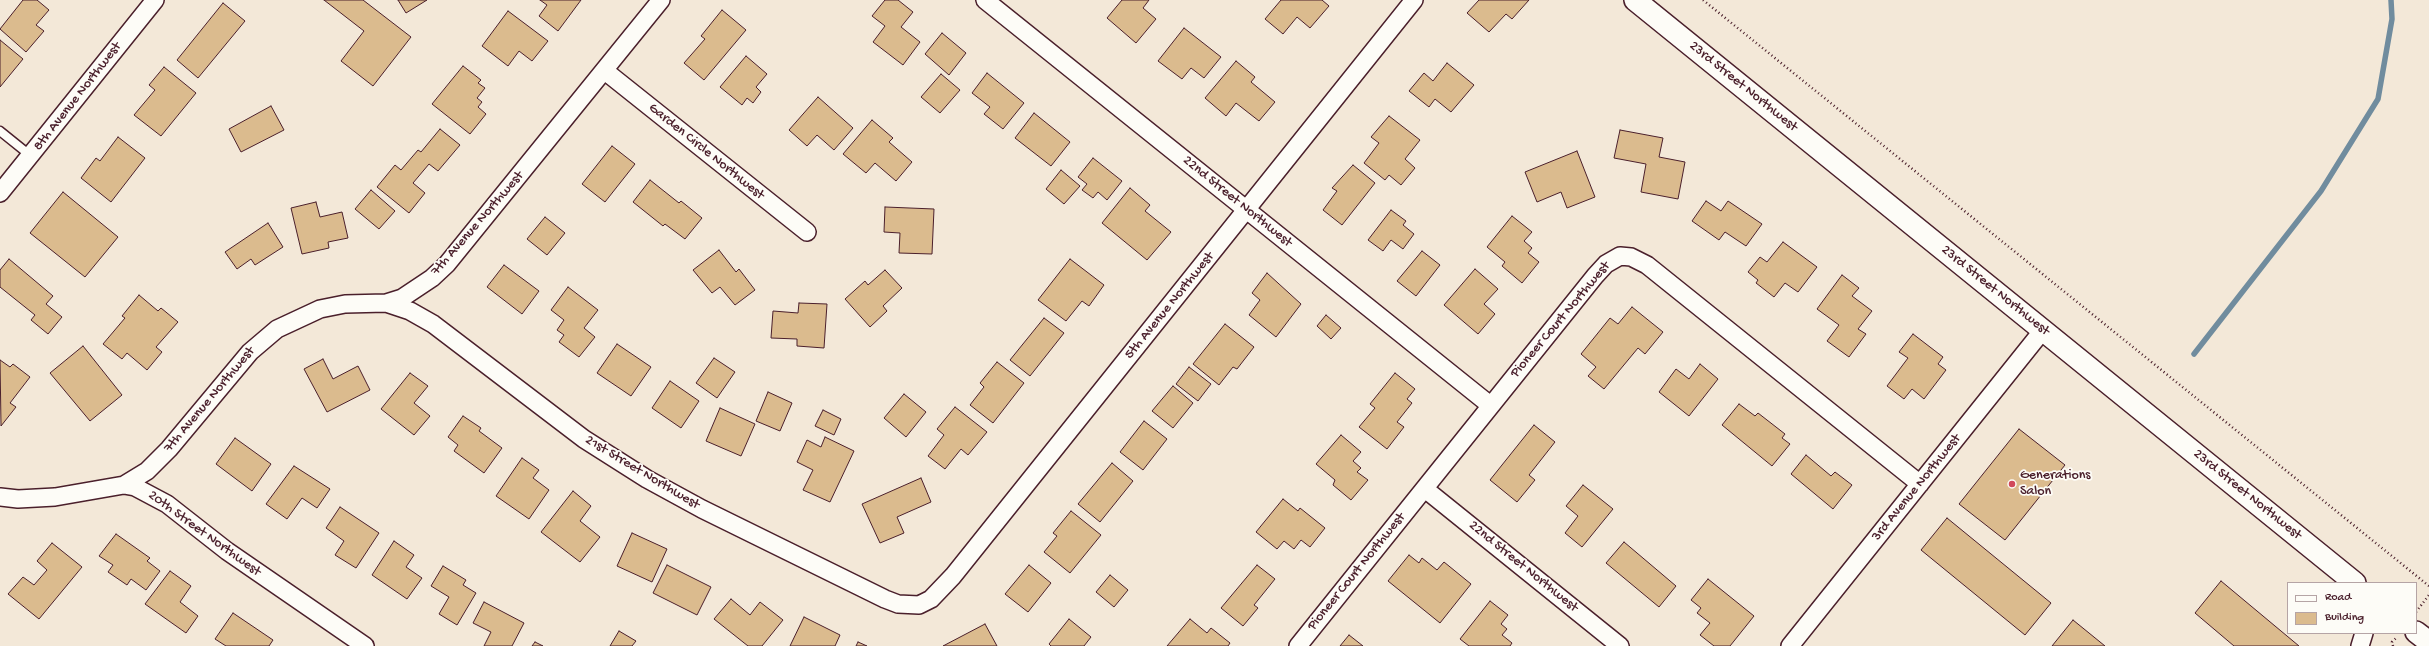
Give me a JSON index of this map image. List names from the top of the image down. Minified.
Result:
{"streets":{"street":["23rd Street Northwest","8th Avenue Northwest","Garden Circle Northwest","22nd Street Northwest","7th Avenue Northwest","5th Avenue Northwest","Pioneer Court Northwest","21st Street Northwest","3rd Avenue Northwest","20th Street Northwest"]},"crossings":[["23rd Street Northwest","3rd Avenue Northwest"],["Garden Circle Northwest","7th Avenue Northwest"],["22nd Street Northwest","5th Avenue Northwest"],["22nd Street Northwest","Pioneer Court Northwest"],["7th Avenue Northwest","21st Street Northwest"],["7th Avenue Northwest","20th Street Northwest"],["5th Avenue Northwest","21st Street Northwest"],["Pioneer Court Northwest","3rd Avenue Northwest"]],"places":["Generations Salon"],"legend":["Road","Building"]}
